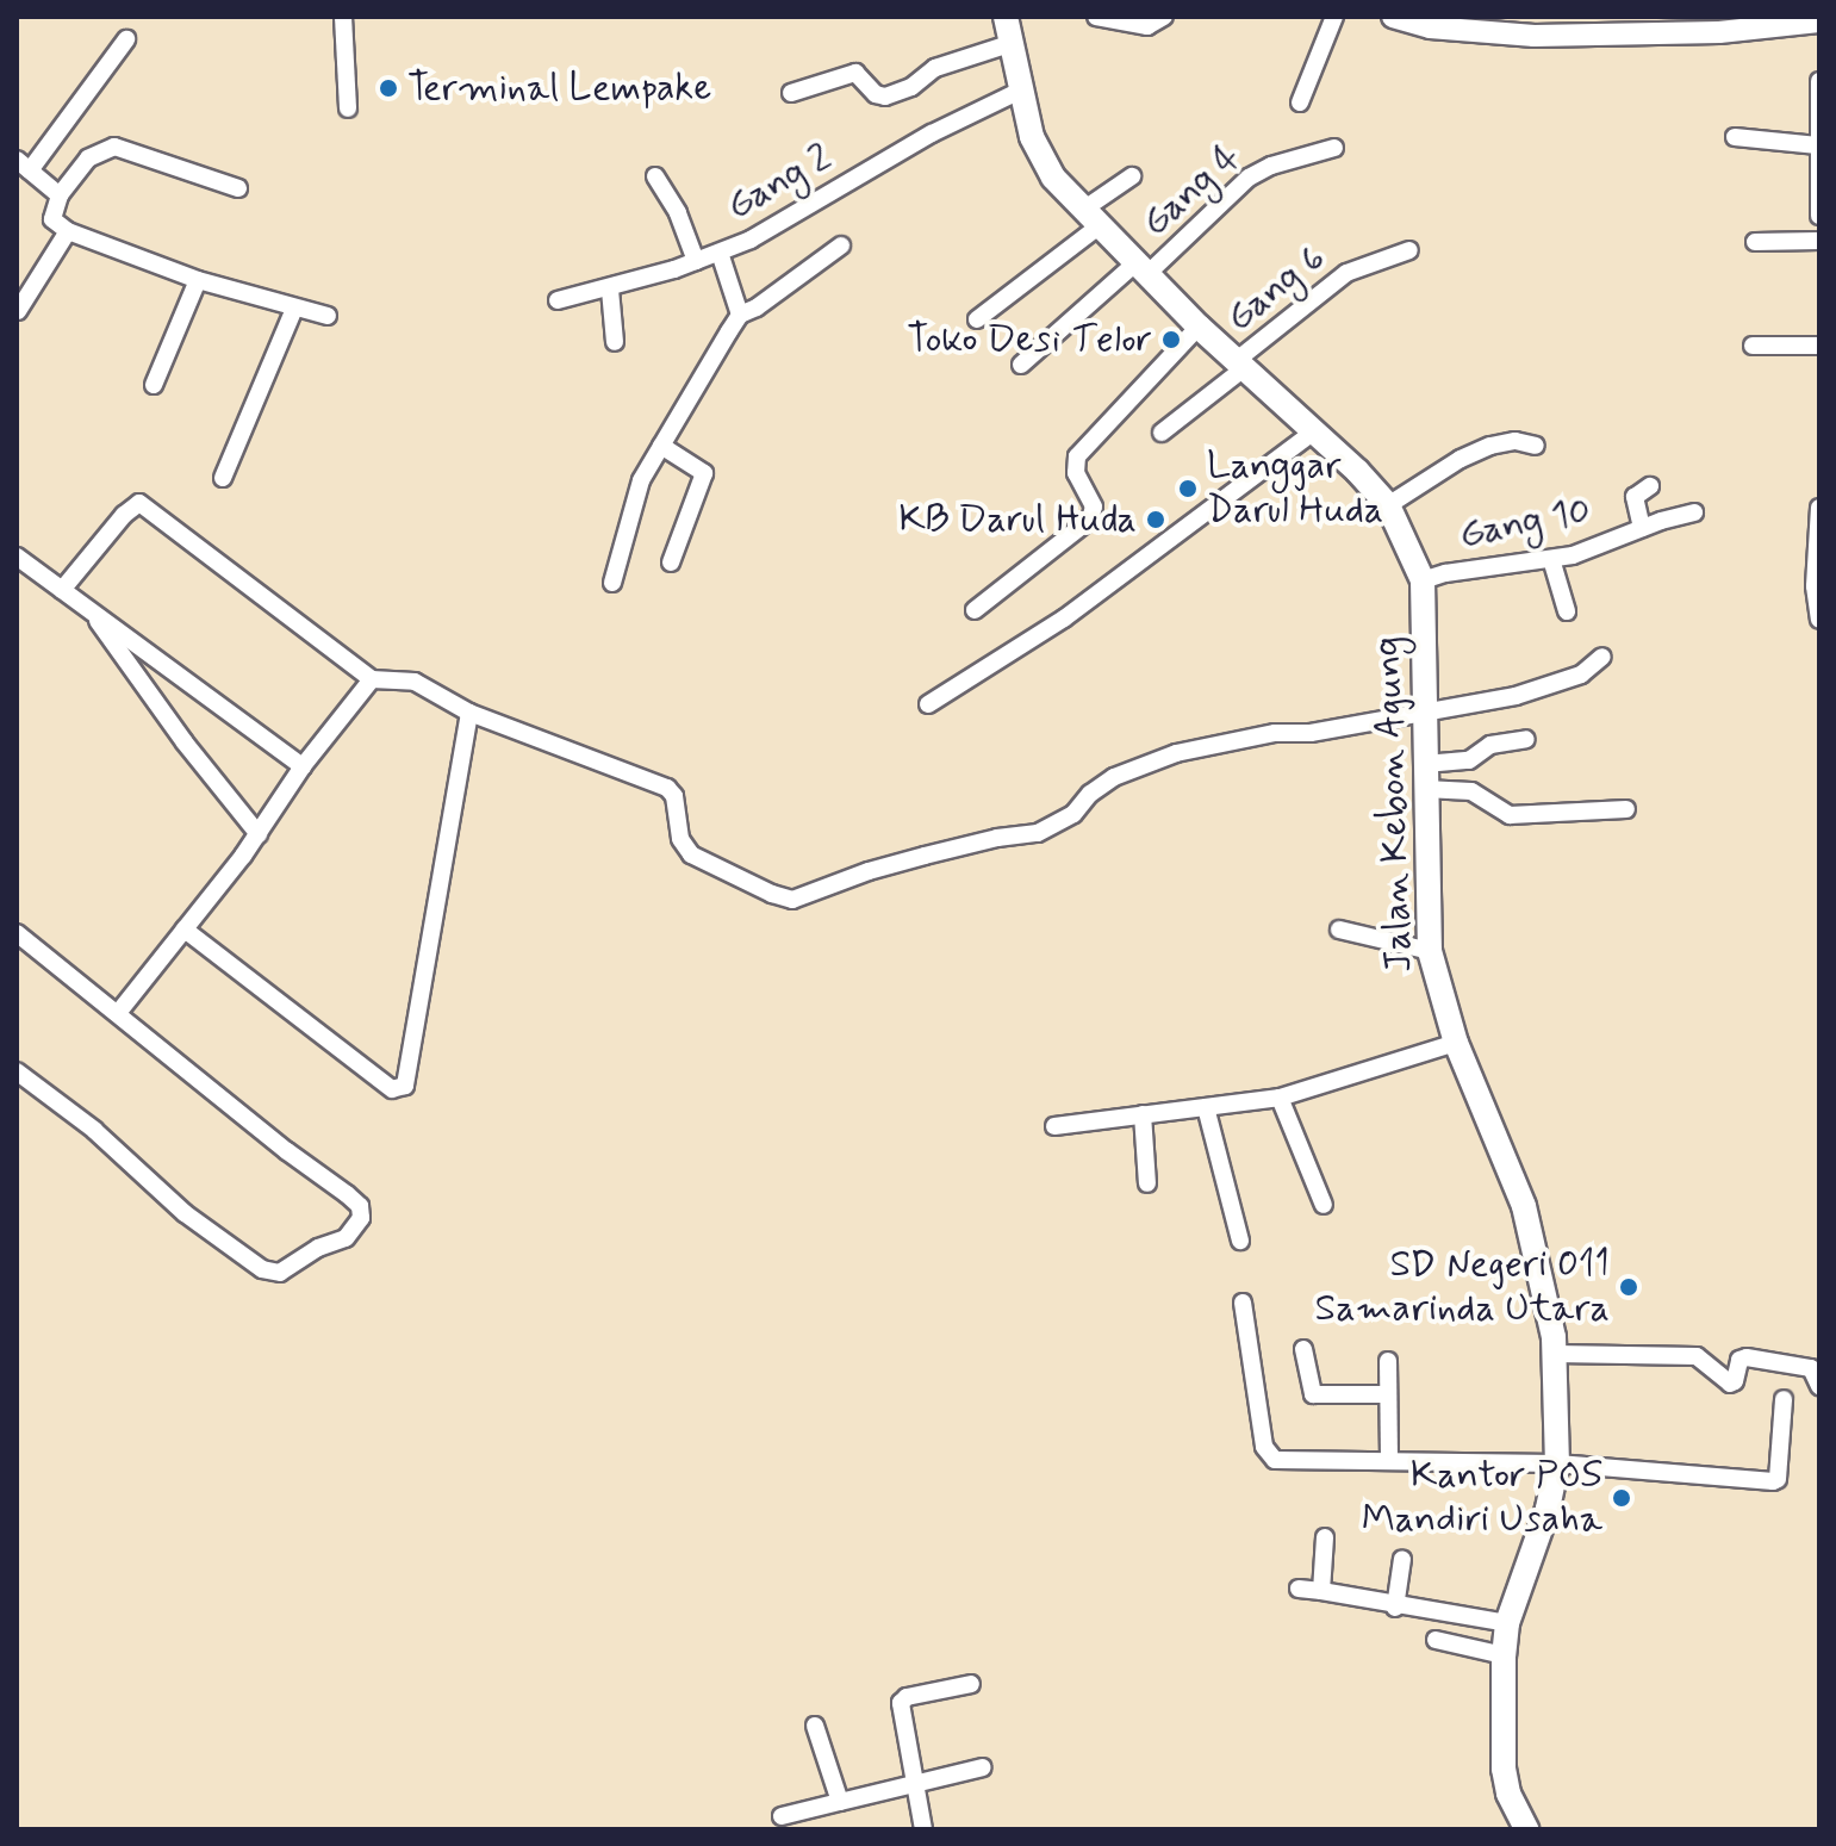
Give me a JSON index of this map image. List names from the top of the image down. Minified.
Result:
{"streets":{"highway":["Jalan Kebon Agung"],"street":["Gang 2","Gang 4","Gang 6","Gang 10"]},"crossings":[["Gang 2","Jalan Kebon Agung"],["Gang 4","Jalan Kebon Agung"],["Gang 6","Jalan Kebon Agung"],["Gang 10","Jalan Kebon Agung"]],"places":["Terminal Lempake","Toko Desi Telor","Langgar Darul Huda","KB Darul Huda","SD Negeri 011 Samarinda Utara","Kantor POS Mandiri Usaha"]}
